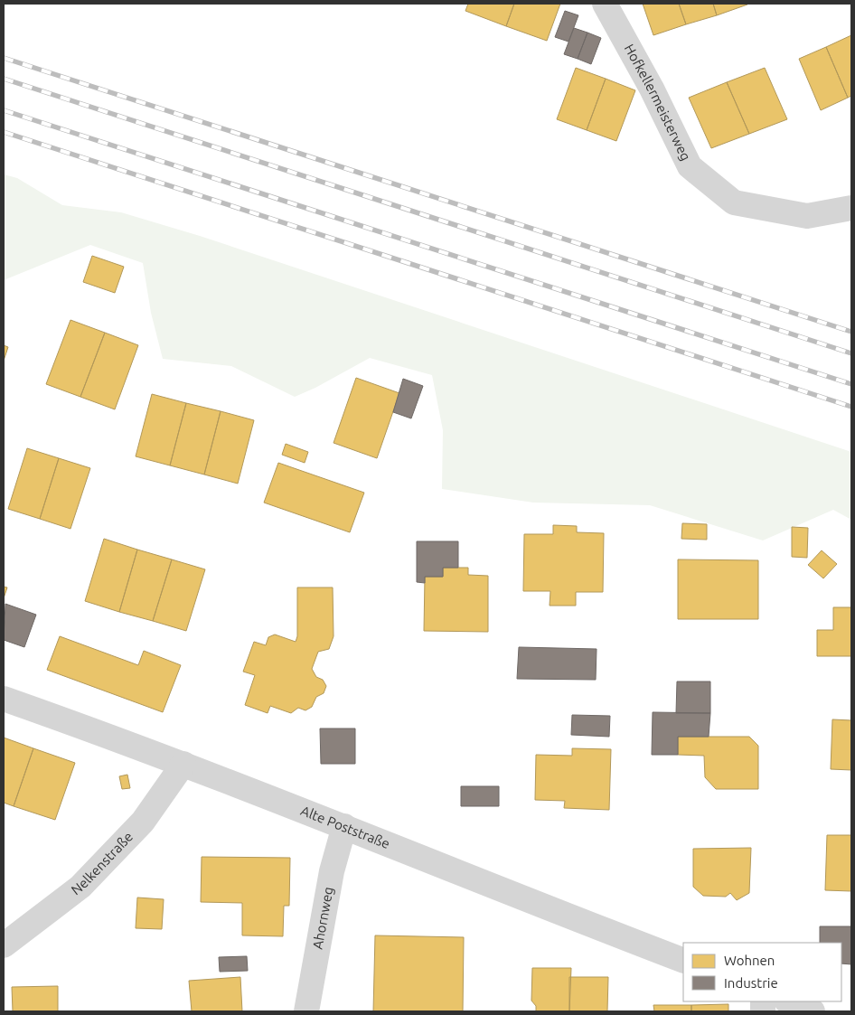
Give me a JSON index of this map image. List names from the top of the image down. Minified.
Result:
{"streets":{"street":["Hofkellermeisterweg","Alte Poststraße","Nelkenstraße","Ahornweg"]},"crossings":[["Alte Poststraße","Nelkenstraße"],["Alte Poststraße","Ahornweg"]],"legend":["Wohnen","Industrie"]}
